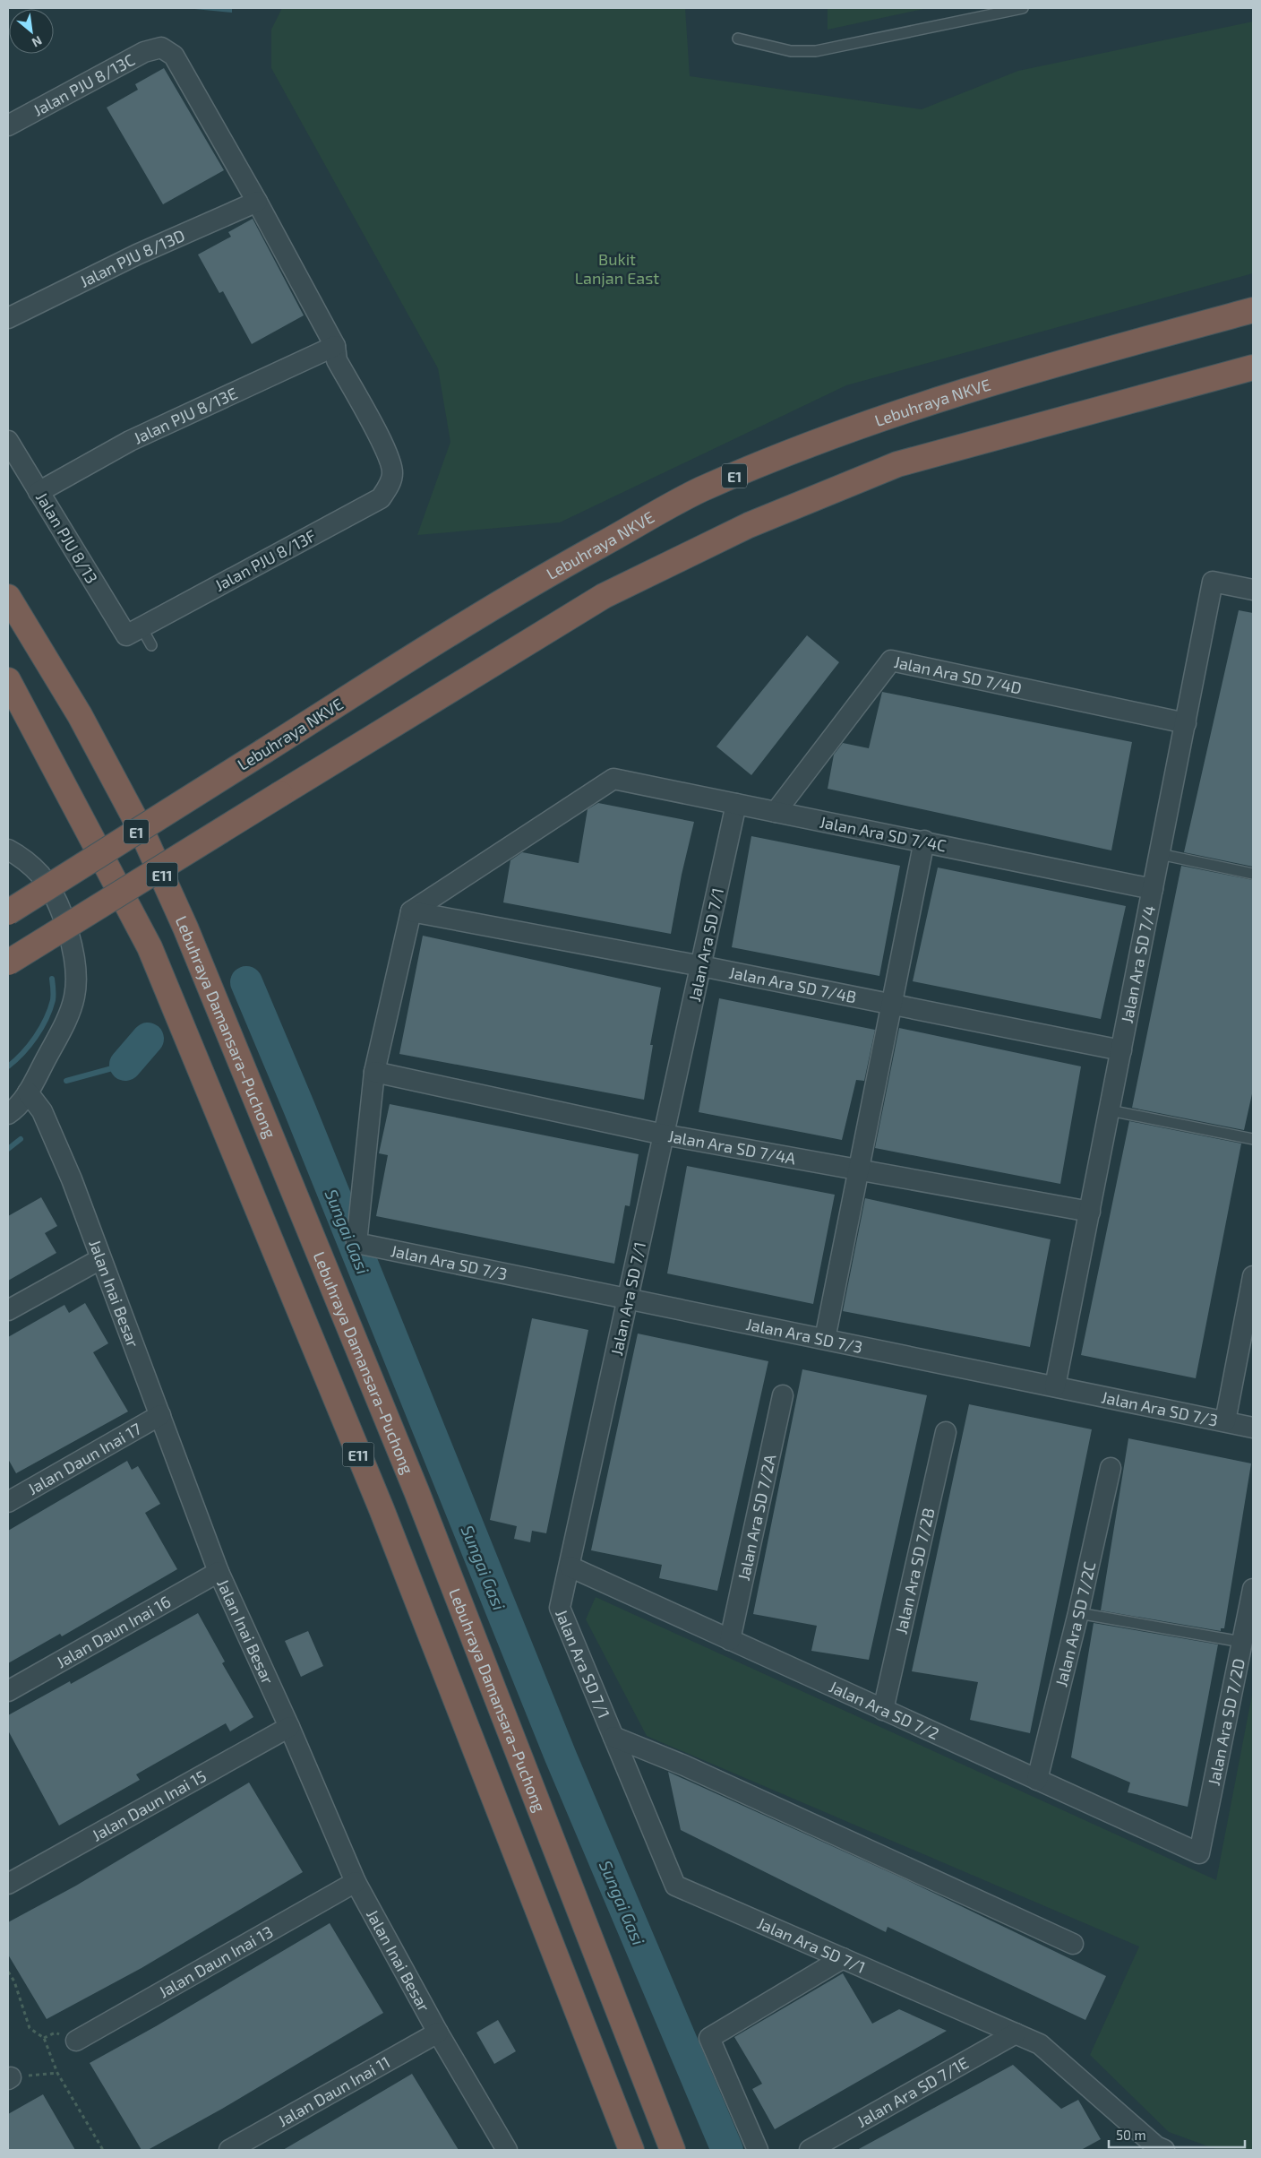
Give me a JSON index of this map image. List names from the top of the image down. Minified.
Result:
{"streets":{"highway":["Lebuhraya NKVE","E1","E11","Lebuhraya Damansara–Puchong"],"street":["Jalan PJU 8/13C","Jalan PJU 8/13D","Jalan PJU 8/13E","Jalan PJU 8/13","Jalan PJU 8/13F","Jalan Ara SD 7/4D","Jalan Ara SD 7/4C","Jalan Ara SD 7/1","Jalan Ara SD 7/4","Jalan Ara SD 7/4B","Jalan Ara SD 7/4A","Jalan Ara SD 7/3","Jalan Inai Besar","Jalan Daun Inai 17","Jalan Ara SD 7/2A","Jalan Ara SD 7/2B","Jalan Ara SD 7/2C","Jalan Daun Inai 16","Jalan Ara SD 7/2","Jalan Ara SD 7/2D","Jalan Daun Inai 15","Jalan Daun Inai 13","Jalan Daun Inai 11","Jalan Ara SD 7/1E"]},"crossings":[["Jalan PJU 8/13C","Jalan PJU 8/13D"],["Jalan PJU 8/13E","Jalan PJU 8/13"],["Jalan PJU 8/13E","Jalan PJU 8/13F"],["Jalan PJU 8/13","Jalan PJU 8/13F"],["Jalan Ara SD 7/4D","Jalan Ara SD 7/4C"],["Jalan Ara SD 7/4D","Jalan Ara SD 7/4"],["Jalan Ara SD 7/4C","Jalan Ara SD 7/1"],["Jalan Ara SD 7/4C","Jalan Ara SD 7/4"],["Jalan Ara SD 7/4C","Jalan Ara SD 7/4B"],["Jalan Ara SD 7/1","Jalan Ara SD 7/4B"],["Jalan Ara SD 7/1","Jalan Ara SD 7/4A"],["Jalan Ara SD 7/1","Jalan Ara SD 7/3"],["Jalan Ara SD 7/1","Jalan Ara SD 7/2"],["Jalan Ara SD 7/1","Jalan Ara SD 7/1E"],["Jalan Ara SD 7/4","Jalan Ara SD 7/4B"],["Jalan Ara SD 7/4","Jalan Ara SD 7/4A"],["Jalan Ara SD 7/4","Jalan Ara SD 7/3"],["Jalan Ara SD 7/4A","Jalan Ara SD 7/3"],["Jalan Inai Besar","Jalan Daun Inai 17"],["Jalan Inai Besar","Jalan Daun Inai 16"],["Jalan Inai Besar","Jalan Daun Inai 15"],["Jalan Inai Besar","Jalan Daun Inai 13"],["Jalan Inai Besar","Jalan Daun Inai 11"],["Jalan Ara SD 7/2A","Jalan Ara SD 7/2"],["Jalan Ara SD 7/2B","Jalan Ara SD 7/2"],["Jalan Ara SD 7/2C","Jalan Ara SD 7/2"],["Jalan Ara SD 7/2","Jalan Ara SD 7/2D"]],"water":["Sungai Gasi"],"parks":["Bukit Lanjan East"],"scale_bar":"50 m","north":"bottom right"}
